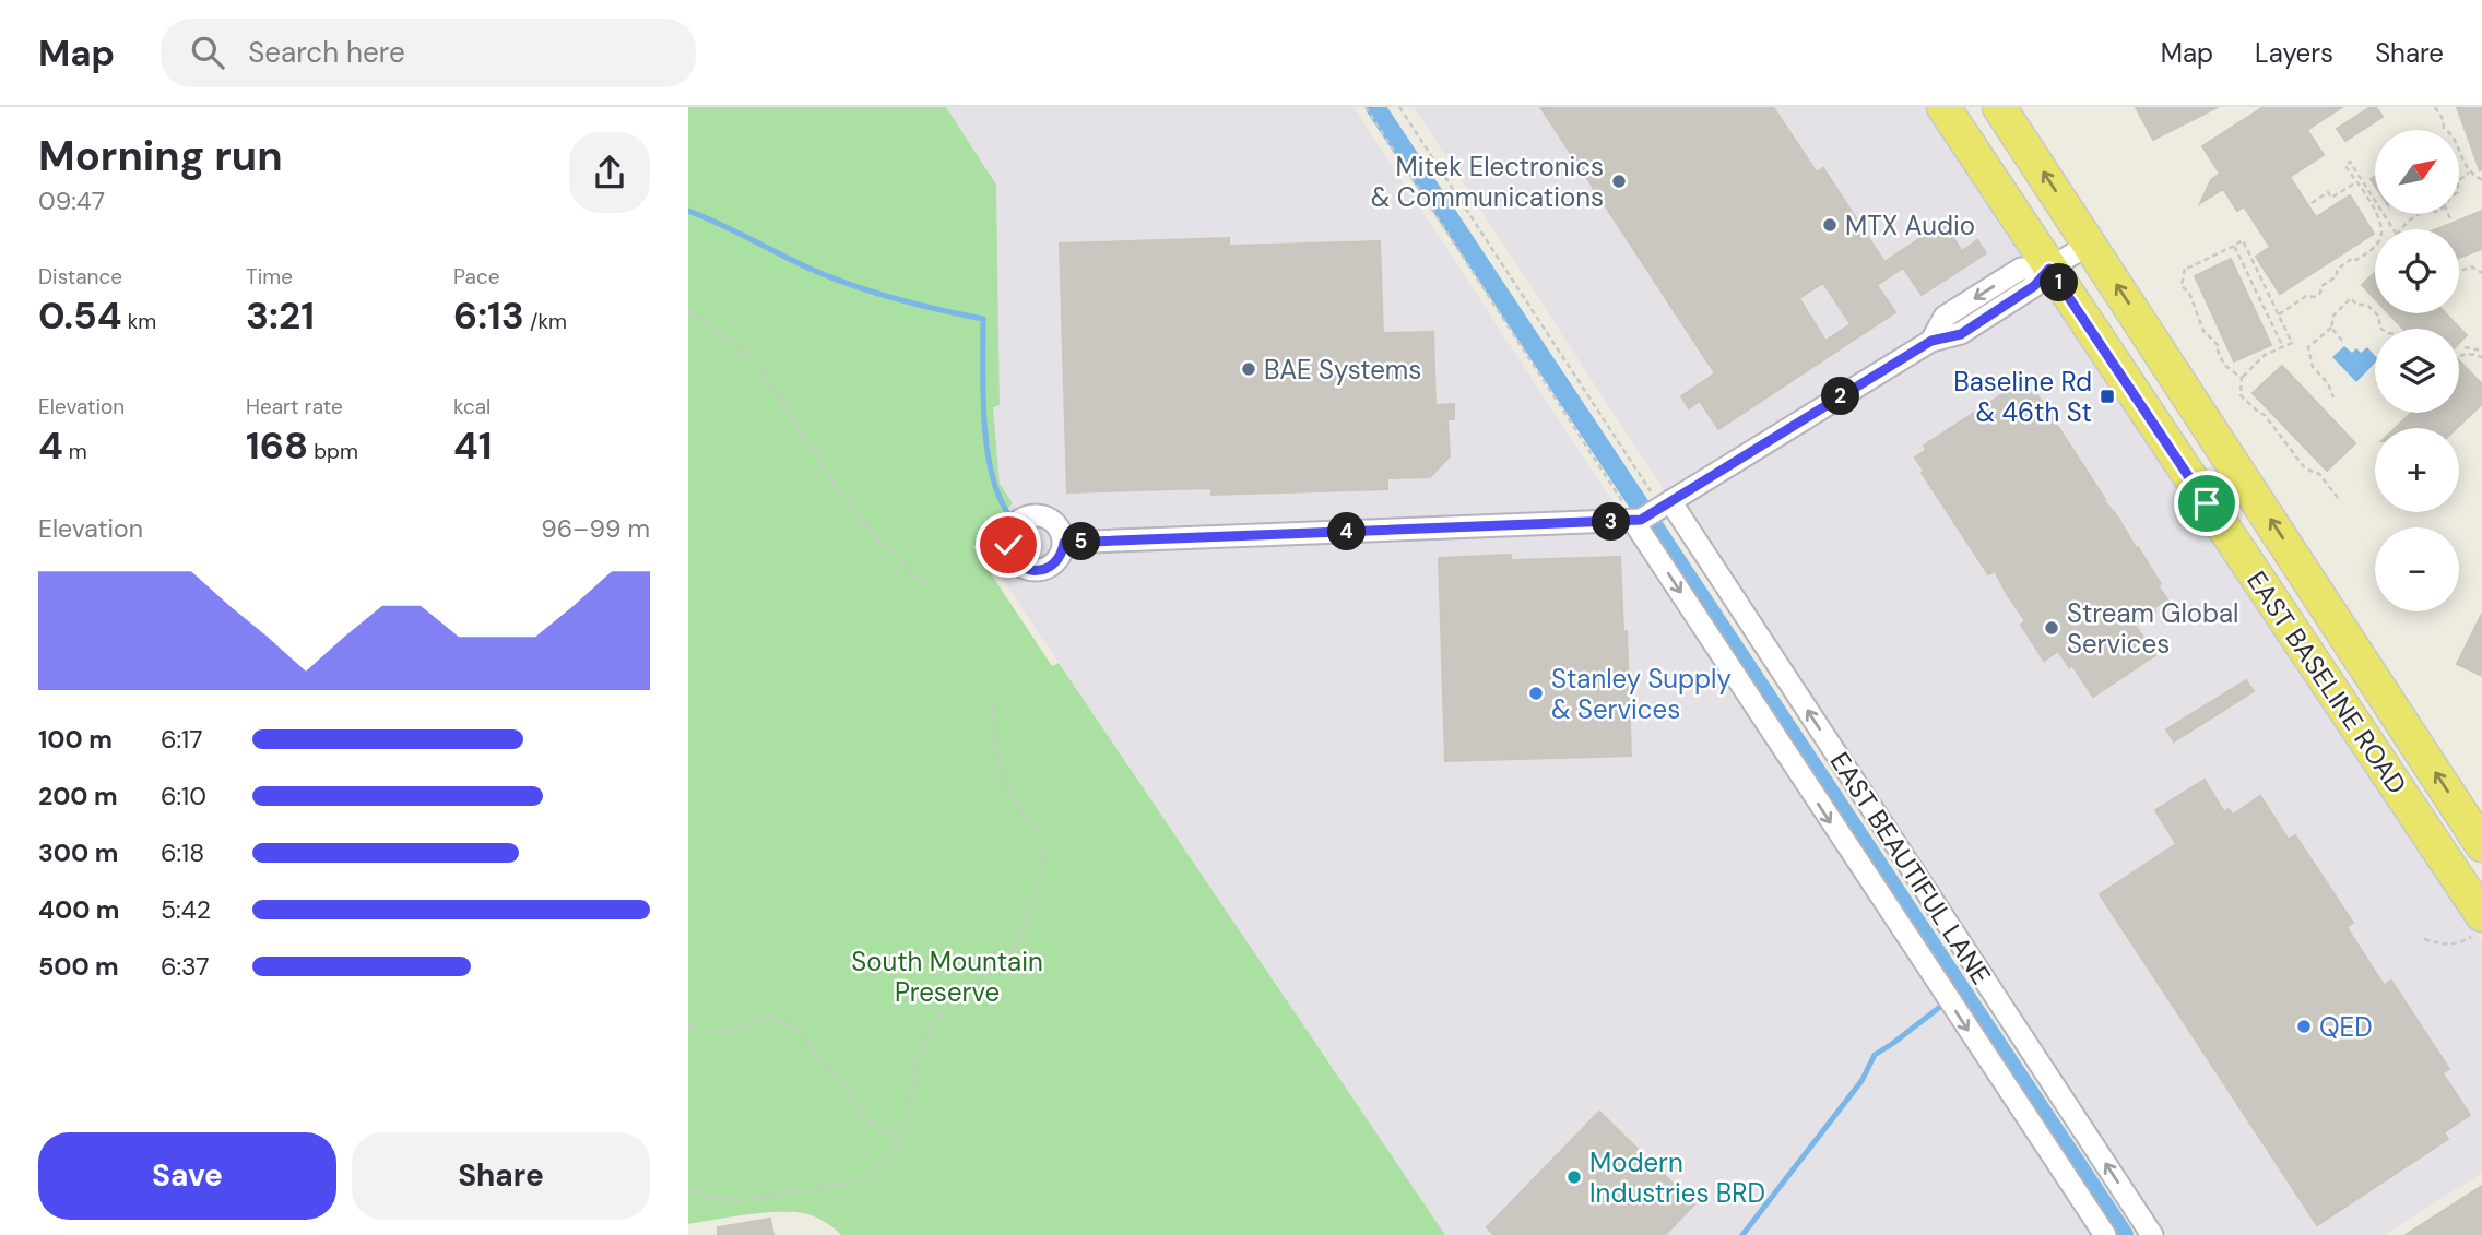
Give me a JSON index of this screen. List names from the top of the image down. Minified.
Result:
{"streets":{"main road":["EAST BASELINE ROAD"],"street":["EAST BEAUTIFUL LANE"]},"parks":["South Mountain Preserve"],"places":{"other":["Mitek Electronics & Communications","MTX Audio","BAE Systems","Stream Global Services","Stanley Supply & Services","QED","Modern Industries BRD"],"transit":["Baseline Rd & 46th St"]},"north":"top right","page":{"header":"Map","search":"Search here","nav":["Map","Layers","Share"],"heading":["Morning run","09:47"],"map_buttons":["+","−"],"stats":[["Distance","0.54 km"],["Time","3:21"],["Pace","6:13 /km"],["Elevation","4 m"],["Heart rate","168 bpm"],["kcal","41"]],"pins":["1","2","3","4","5"],"chart":["Elevation","96–99 m"],"list":[{"name":"100 m","note":"6:17"},{"name":"200 m","note":"6:10"},{"name":"300 m","note":"6:18"},{"name":"400 m","note":"5:42"},{"name":"500 m","note":"6:37"}],"buttons":["Save","Share"]}}
